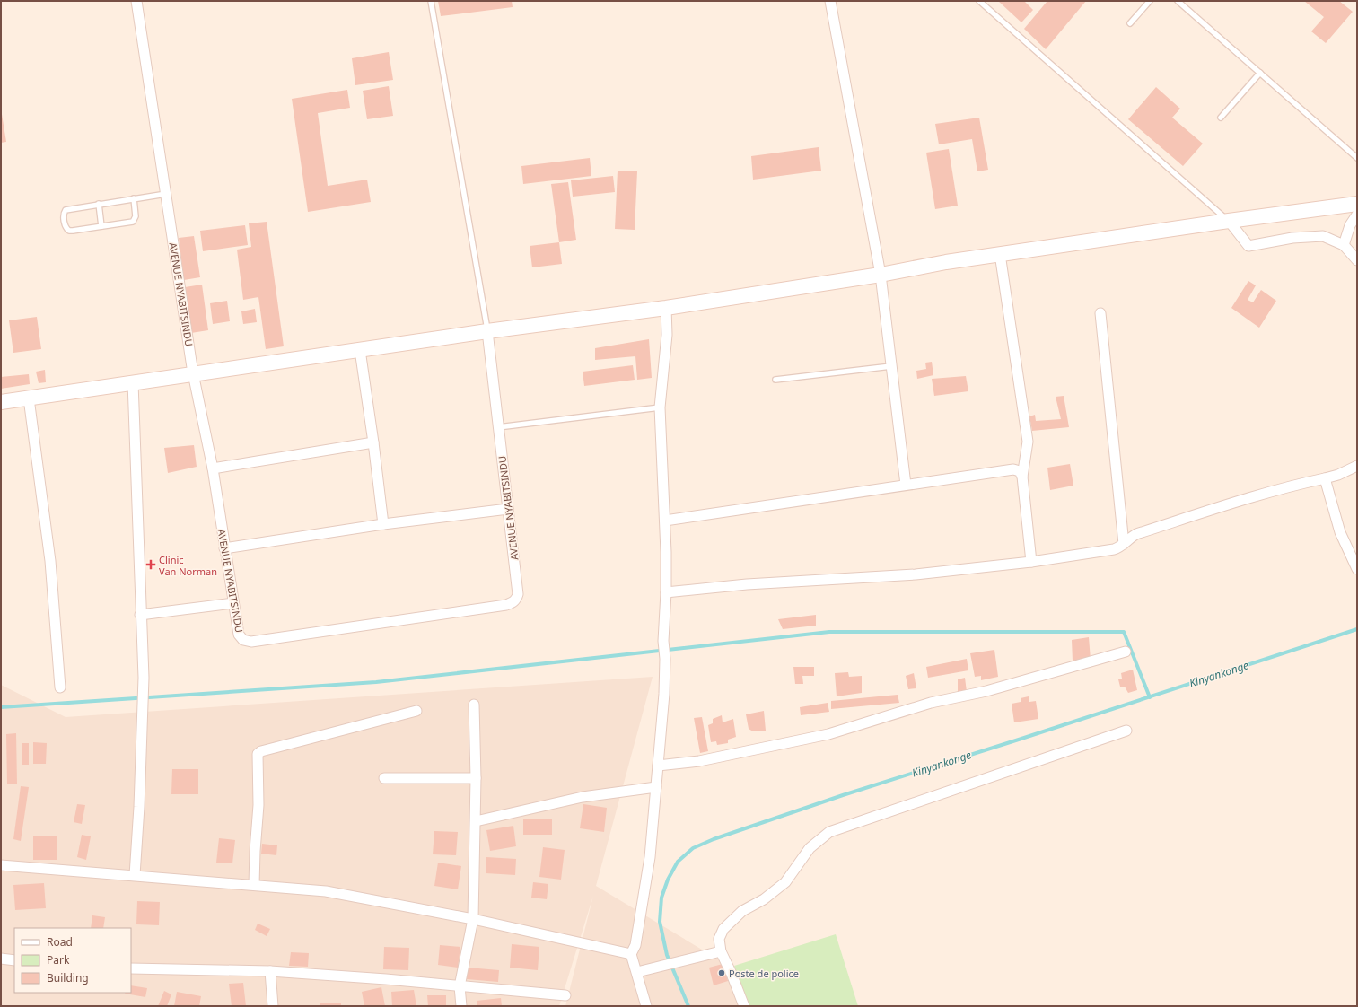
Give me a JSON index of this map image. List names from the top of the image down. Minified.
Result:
{"streets":{"street":["AVENUE NYABITSINDU"]},"water":["Kinyankonge"],"places":{"health":["Clinic Van Norman"],"other":["Poste de police"]},"legend":["Road","Park","Building"]}
